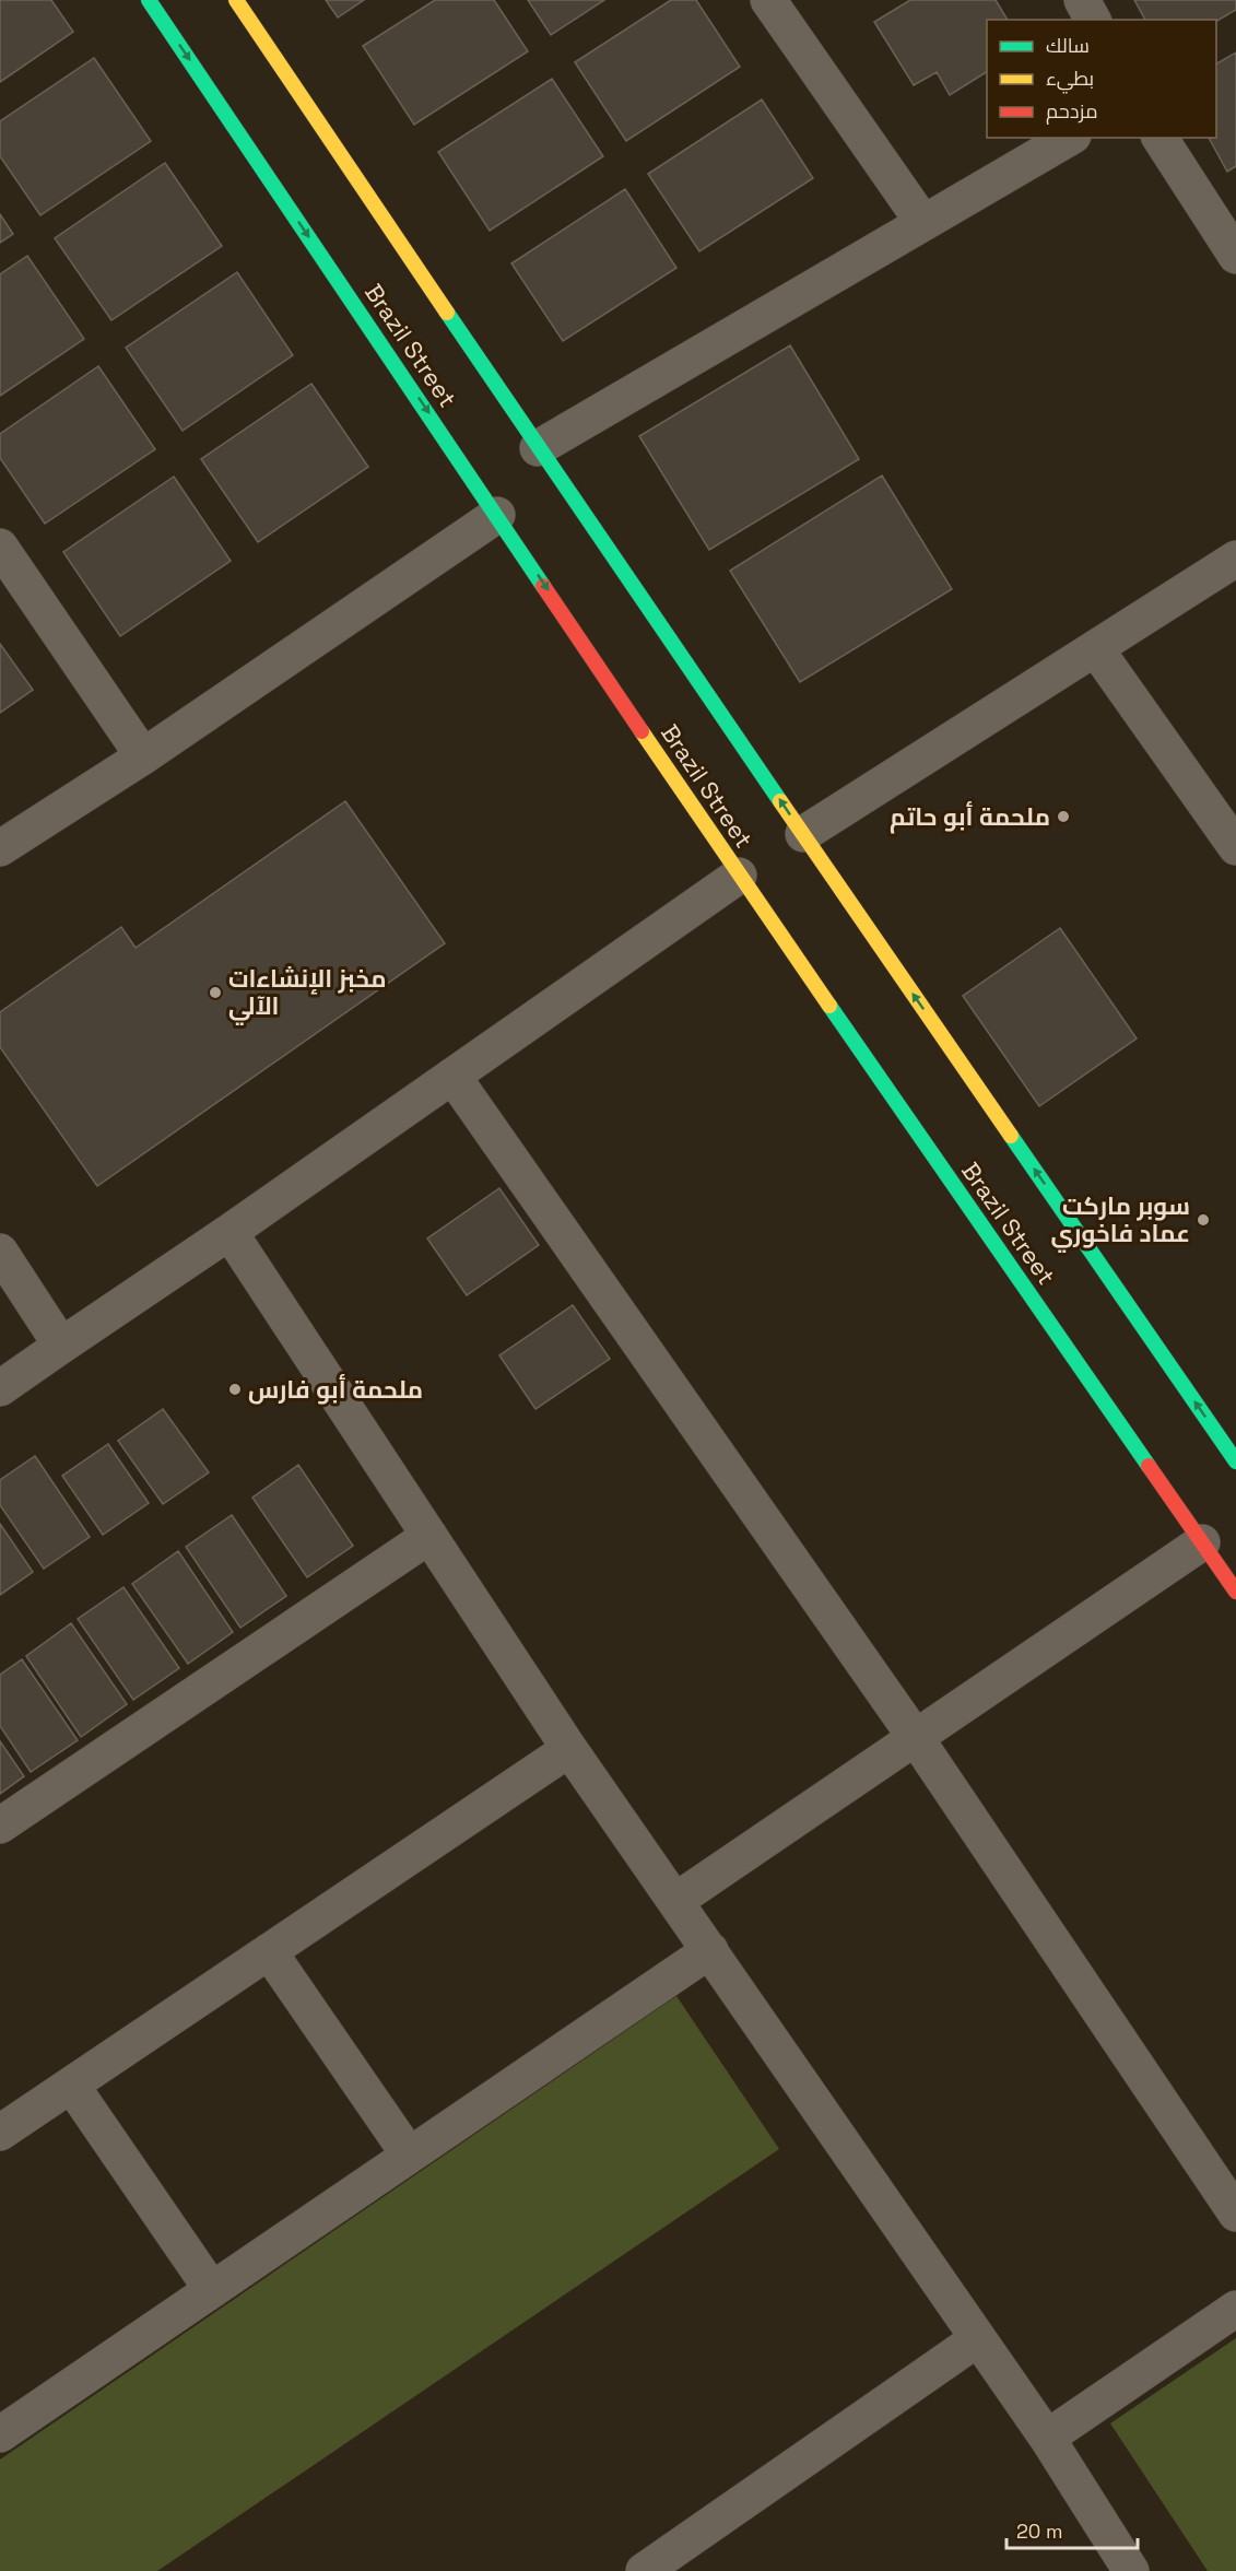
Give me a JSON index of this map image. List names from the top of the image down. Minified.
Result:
{"streets":{"highway":["Brazil Street"]},"places":["ملحمة أبو حاتم","مخبز الإنشاءات الآلي","سوبر ماركت عماد فاخوري","ملحمة أبو فارس"],"legend":["سالك","بطيء","مزدحم"],"scale_bar":"20 m"}
